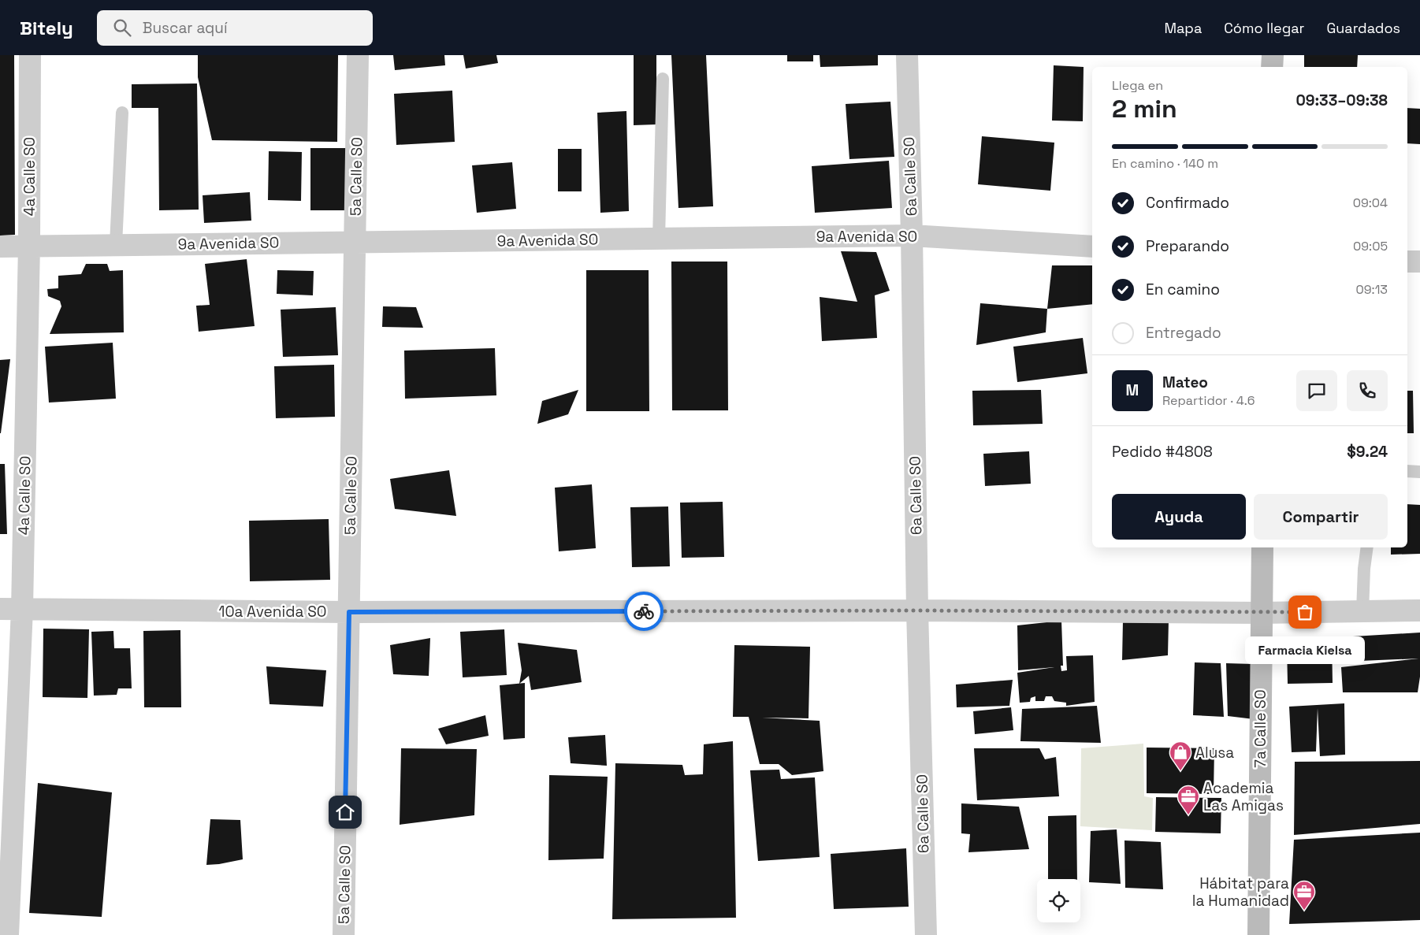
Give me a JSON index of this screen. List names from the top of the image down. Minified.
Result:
{"streets":{"main road":["7a Calle SO"],"street":["4a Calle SO","5a Calle SO","6a Calle SO","9a Avenida SO","10a Avenida SO"]},"crossings":[["4a Calle SO","9a Avenida SO"],["4a Calle SO","10a Avenida SO"],["5a Calle SO","9a Avenida SO"],["5a Calle SO","10a Avenida SO"],["6a Calle SO","9a Avenida SO"],["6a Calle SO","10a Avenida SO"],["10a Avenida SO","7a Calle SO"]],"places":{"other":["Farmacia Kielsa"],"shop":["Alusa"],"office":["Academia Las Amigas","Hábitat para la Humanidad"]},"page":{"header":"Bitely","search":"Buscar aquí","nav":["Mapa","Cómo llegar","Guardados"],"heading":["2 min","Llega en","09:33–09:38"],"panel":["Mateo","Repartidor · 4.6","Pedido #4808","$9.24"],"bar":"En camino · 140 m","list":[["Confirmado","09:04"],["Preparando","09:05"],["En camino","09:13"],"Entregado"],"round":"M","buttons":["Ayuda","Compartir"],"bubble":"Farmacia Kielsa"}}
